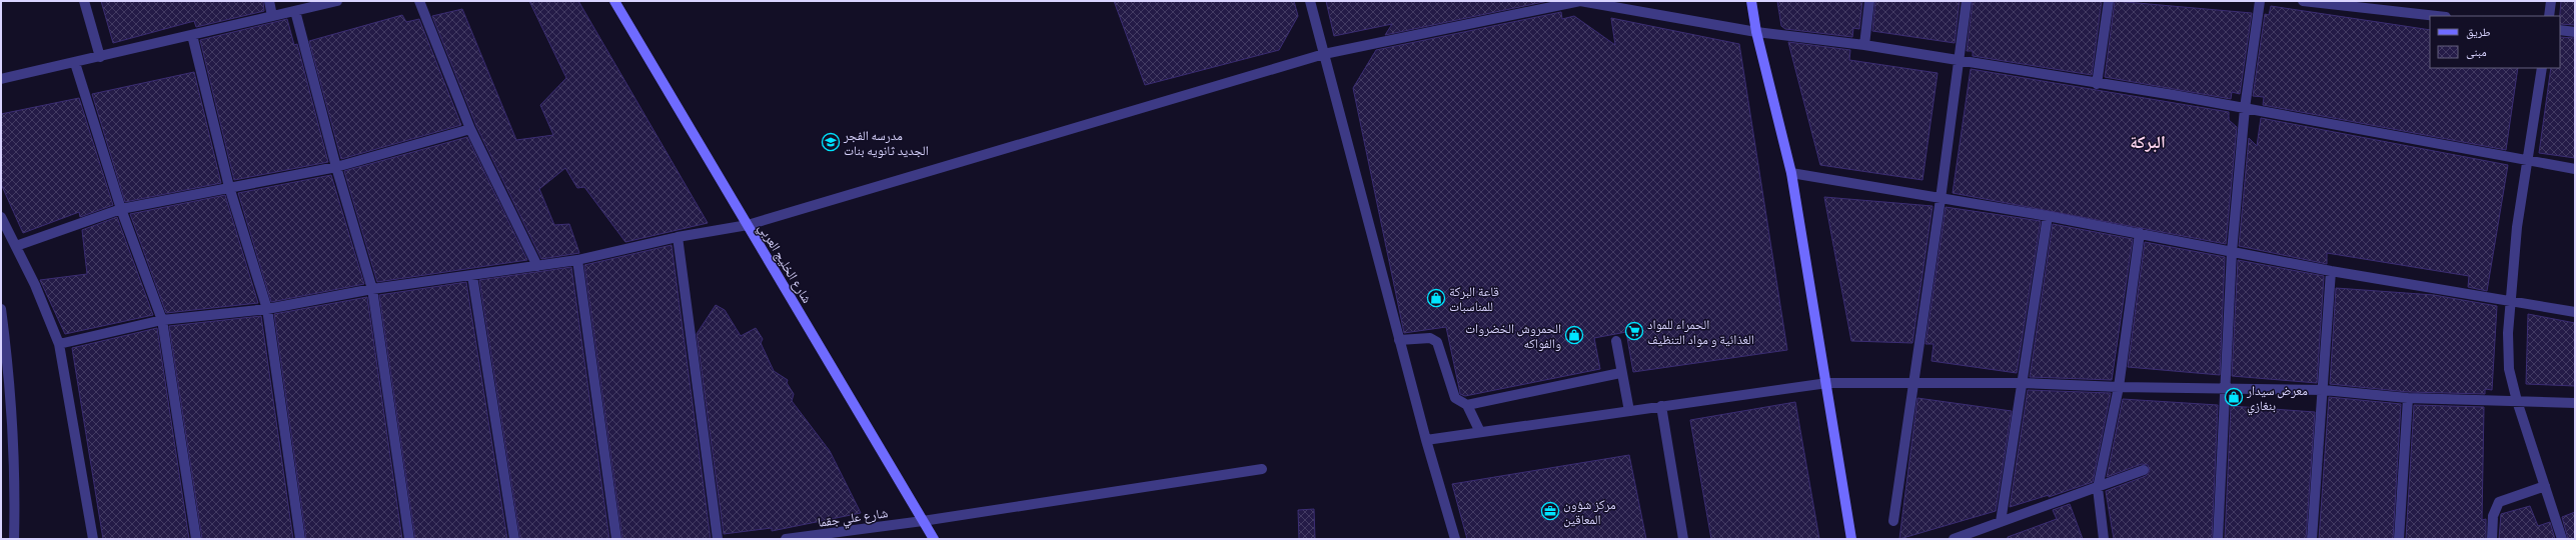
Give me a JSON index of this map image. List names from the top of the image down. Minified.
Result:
{"streets":{"main road":["شارع الخليج العربي"],"street":["شارع علي جقما"]},"crossings":[["شارع الخليج العربي","شارع علي جقما"]],"districts":["البركة"],"places":{"school or university":["مدرسه الفجر الجديد ثانويه بنات"],"shop":["قاعة البركة للمناسبات","الحمروش الخضروات والفواكه","معرض سيدار بنغازي"],"supermarket":["الحمراء للمواد الغذائية و مواد التنظيف"],"office":["مركز شؤون المعاقين"]},"legend":["طريق","مبنى"]}
